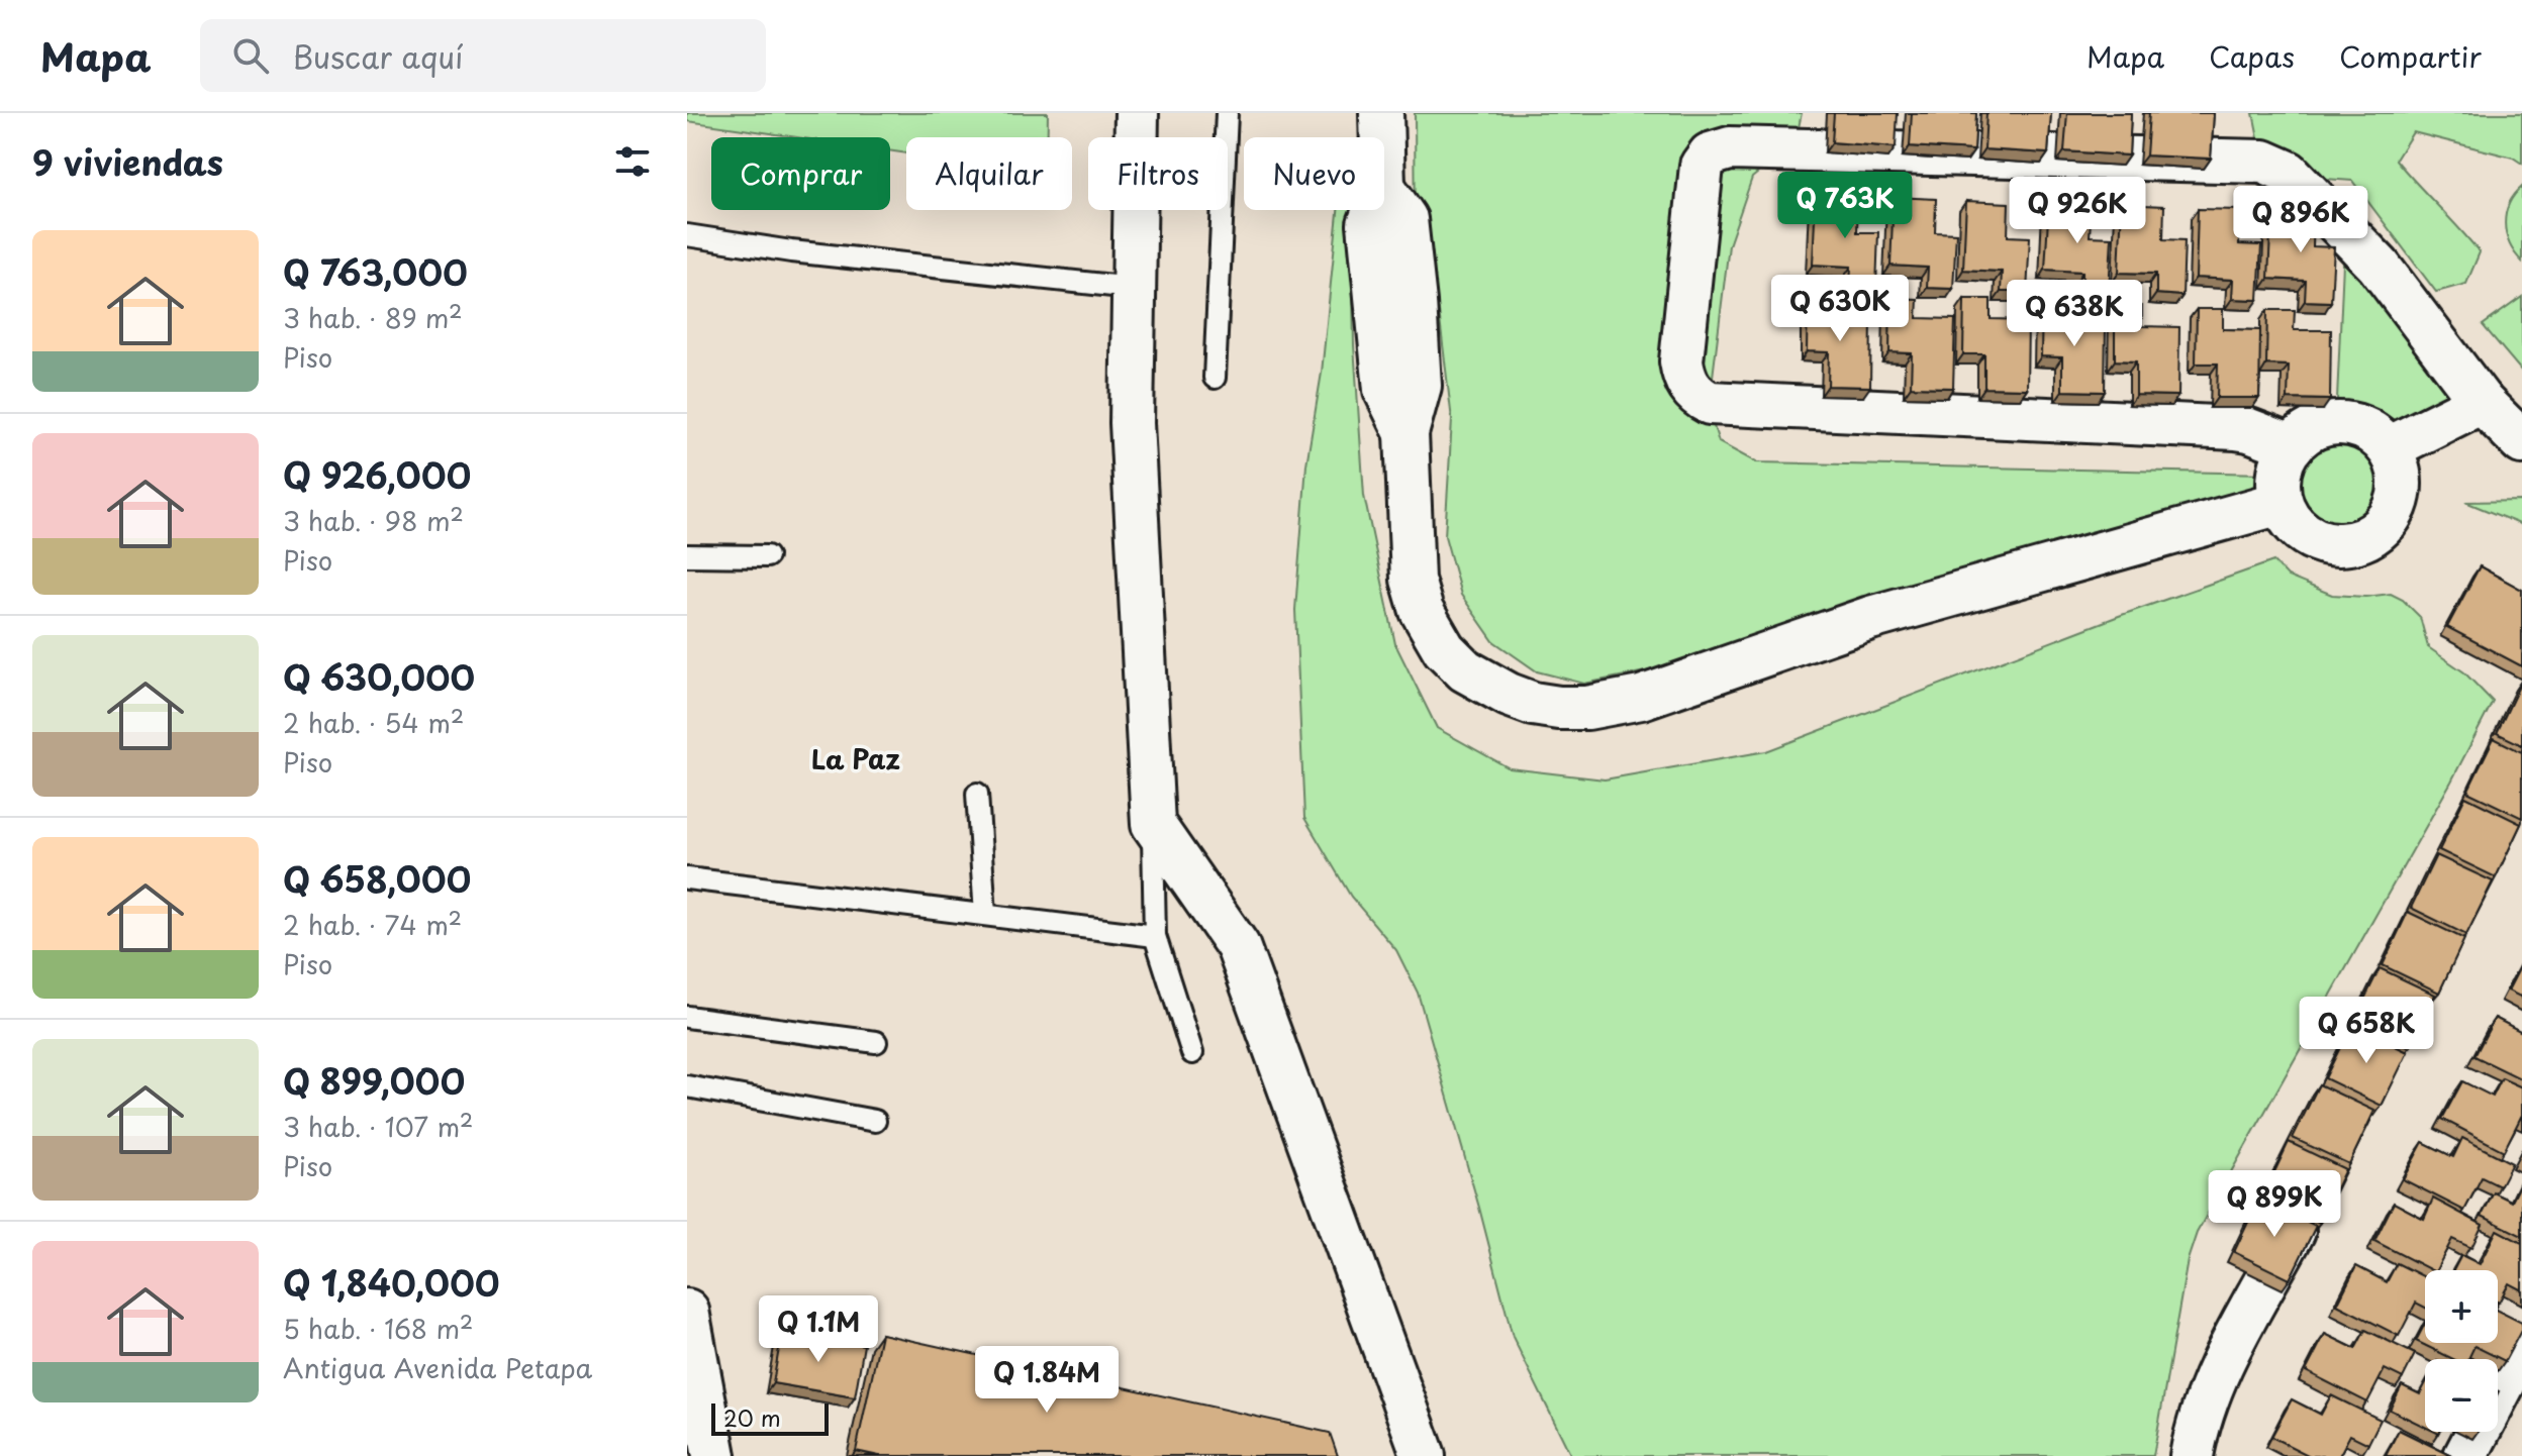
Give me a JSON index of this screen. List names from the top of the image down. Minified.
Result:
{"districts":["La Paz"],"scale_bar":"20 m","page":{"header":"Mapa","search":"Buscar aquí","nav":["Mapa","Capas","Compartir"],"heading":"9 viviendas","chip":["Comprar","Alquilar","Filtros","Nuevo"],"price":["Q 763K","Q 926K","Q 896K","Q 630K","Q 638K","Q 658K","Q 899K","Q 1.1M","Q 1.84M"],"list":[{"name":"Q 763,000","note":"3 hab. · 89 m² · Piso"},{"name":"Q 926,000","note":"3 hab. · 98 m² · Piso"},{"name":"Q 630,000","note":"2 hab. · 54 m² · Piso"},{"name":"Q 658,000","note":"2 hab. · 74 m² · Piso"},{"name":"Q 899,000","note":"3 hab. · 107 m² · Piso"},{"name":"Q 1,840,000","note":"5 hab. · 168 m² · Antigua Avenida Petapa"}],"map_buttons":["+","−"],"scale":"20 m"}}
